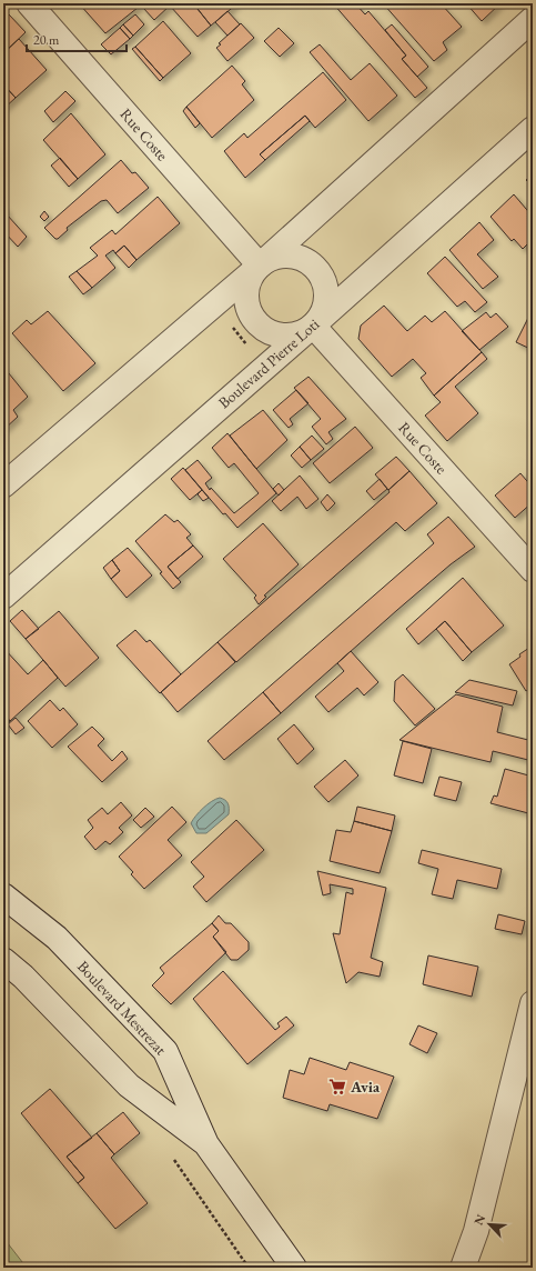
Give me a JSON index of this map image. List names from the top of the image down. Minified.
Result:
{"streets":{"street":["Rue Coste","Boulevard Pierre Loti","Boulevard Mestrezat"]},"crossings":[["Rue Coste","Boulevard Pierre Loti"]],"places":{"supermarket":["Avia"]},"scale_bar":"20 m","north":"top left"}
